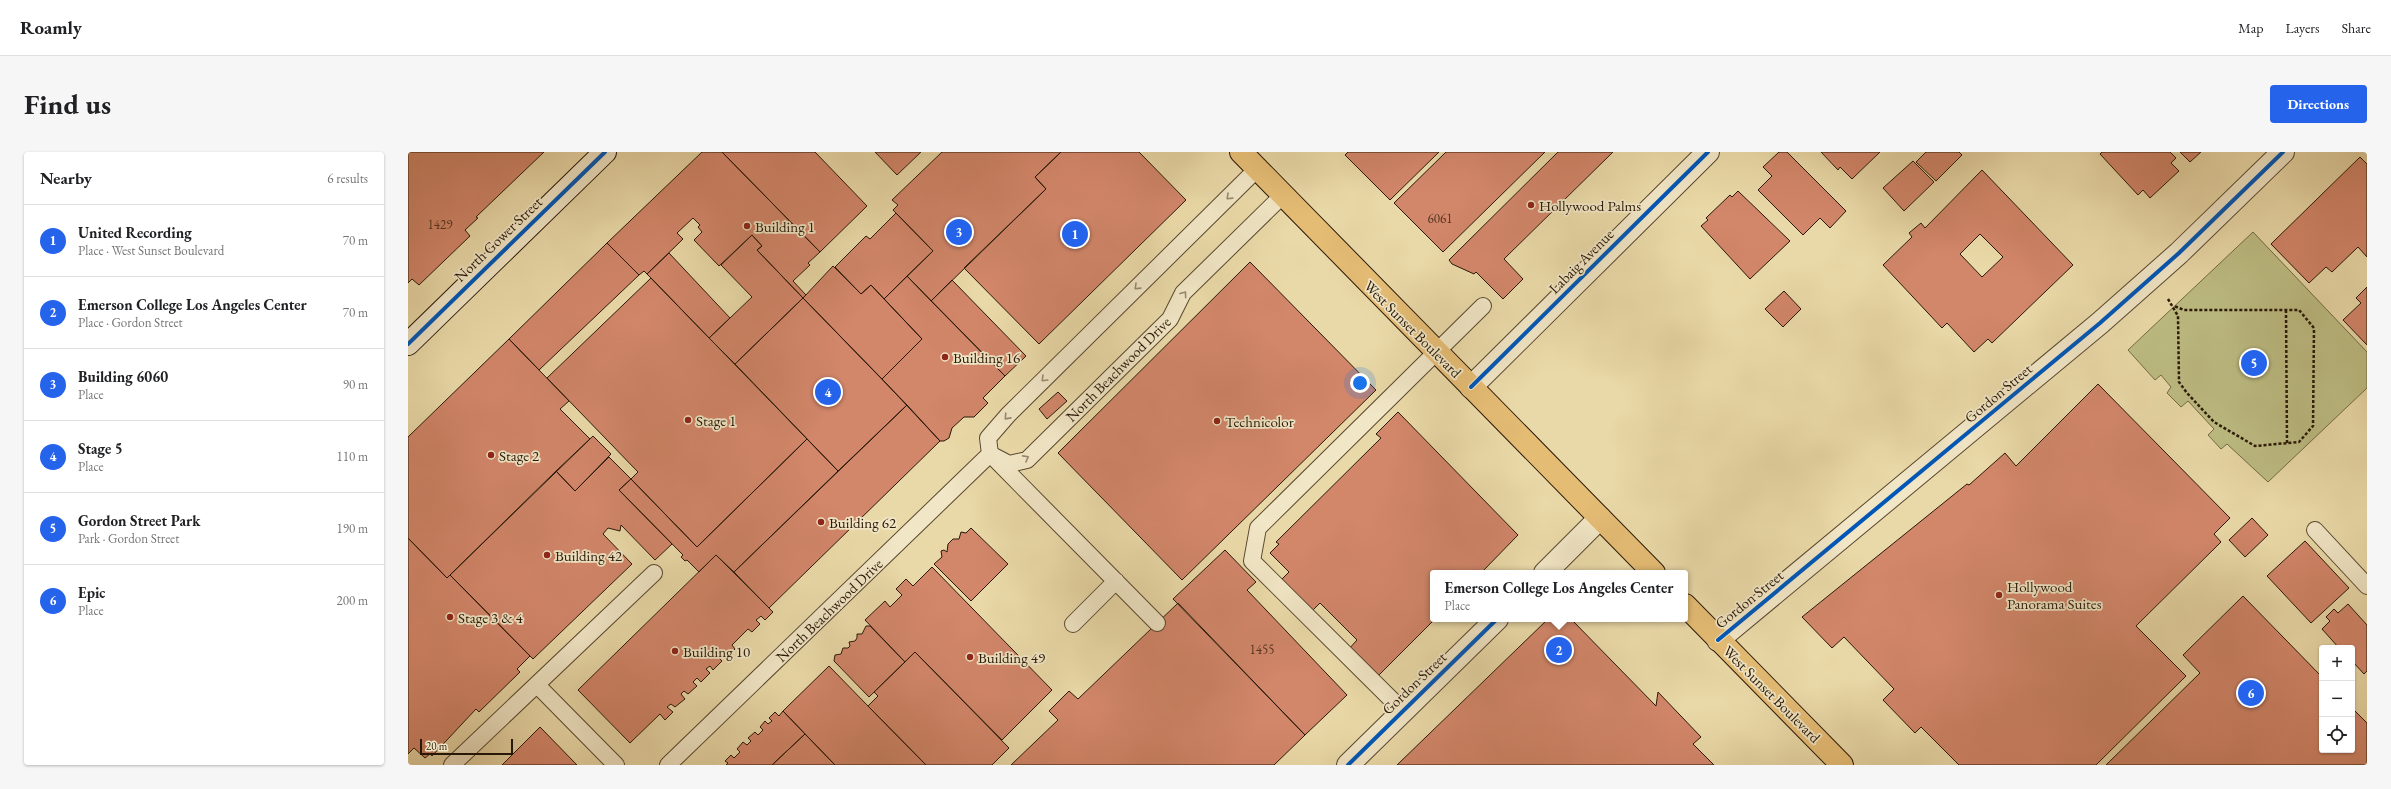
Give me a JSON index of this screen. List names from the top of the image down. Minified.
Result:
{"streets":{"main road":["West Sunset Boulevard"],"street":["North Gower Street","Labaig Avenue","Gordon Street"],"lane":["North Beachwood Drive"]},"crossings":[["Labaig Avenue","West Sunset Boulevard"],["West Sunset Boulevard","North Beachwood Drive"],["West Sunset Boulevard","Gordon Street"]],"places":["Hollywood Palms","Building 1","Building 16","Stage 1","Technicolor","Stage 2","Building 62","Building 42","Hollywood Panorama Suites","Stage 3 & 4","Building 10","Building 49"],"house_numbers":["6061","1429","1455"],"scale_bar":"20 m","page":{"header":"Roamly","nav":["Map","Layers","Share"],"buttons":"Directions","title":"Find us","heading":["Nearby","6 results"],"list":[{"mark":"1","name":"United Recording","note":"Place · West Sunset Boulevard","value":"70 m"},{"mark":"2","name":"Emerson College Los Angeles Center","note":"Place · Gordon Street","value":"70 m"},{"mark":"3","name":"Building 6060","note":"Place","value":"90 m"},{"mark":"4","name":"Stage 5","note":"Place","value":"110 m"},{"mark":"5","name":"Gordon Street Park","note":"Park · Gordon Street","value":"190 m"},{"mark":"6","name":"Epic","note":"Place","value":"200 m"}],"pins":["3","1","5","4","2","6"],"popup":["Emerson College Los Angeles Center","Place"],"map_buttons":["+","−"],"scale":"20 m"}}
